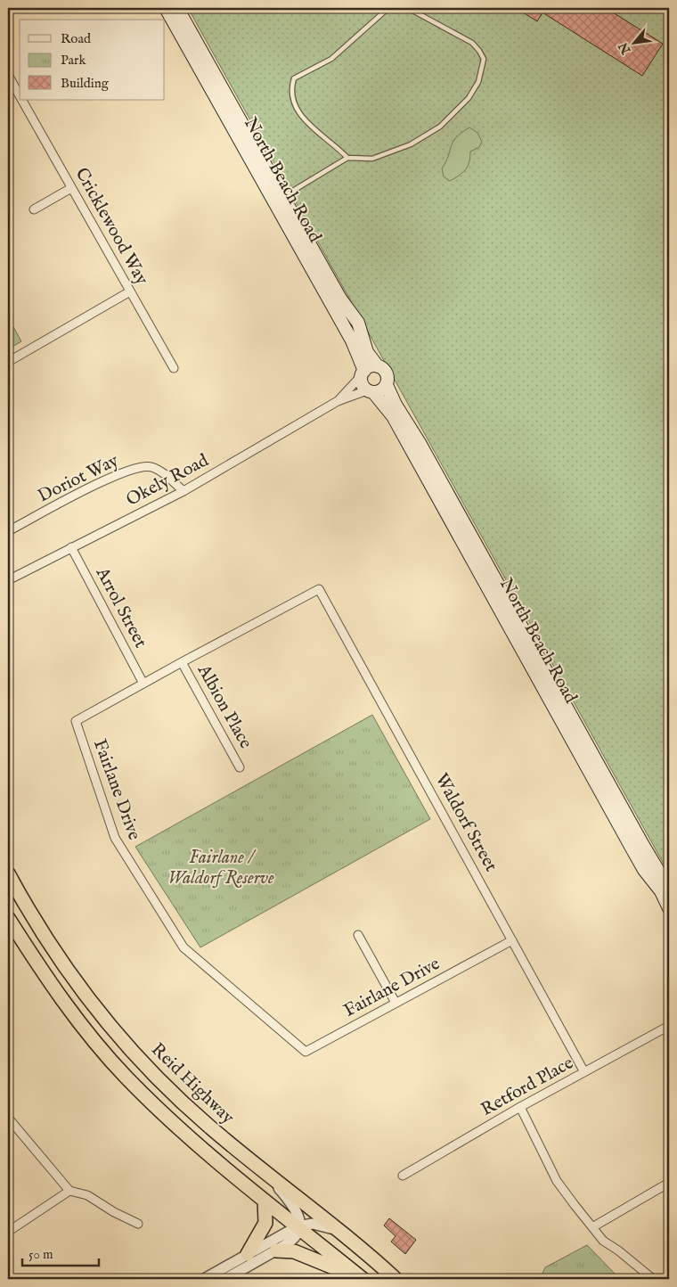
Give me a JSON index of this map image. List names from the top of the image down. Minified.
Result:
{"streets":{"highway":["Reid Highway"],"main road":["North Beach Road"],"street":["Cricklewood Way","Doriot Way","Okely Road","Arrol Street","Albion Place","Fairlane Drive","Waldorf Street","Retford Place"]},"crossings":[["North Beach Road","Okely Road"],["Doriot Way","Okely Road"],["Okely Road","Arrol Street"],["Arrol Street","Fairlane Drive"],["Albion Place","Fairlane Drive"],["Fairlane Drive","Waldorf Street"],["Waldorf Street","Retford Place"]],"parks":["Fairlane / Waldorf Reserve"],"legend":["Road","Park","Building"],"scale_bar":"50 m","north":"bottom left"}
